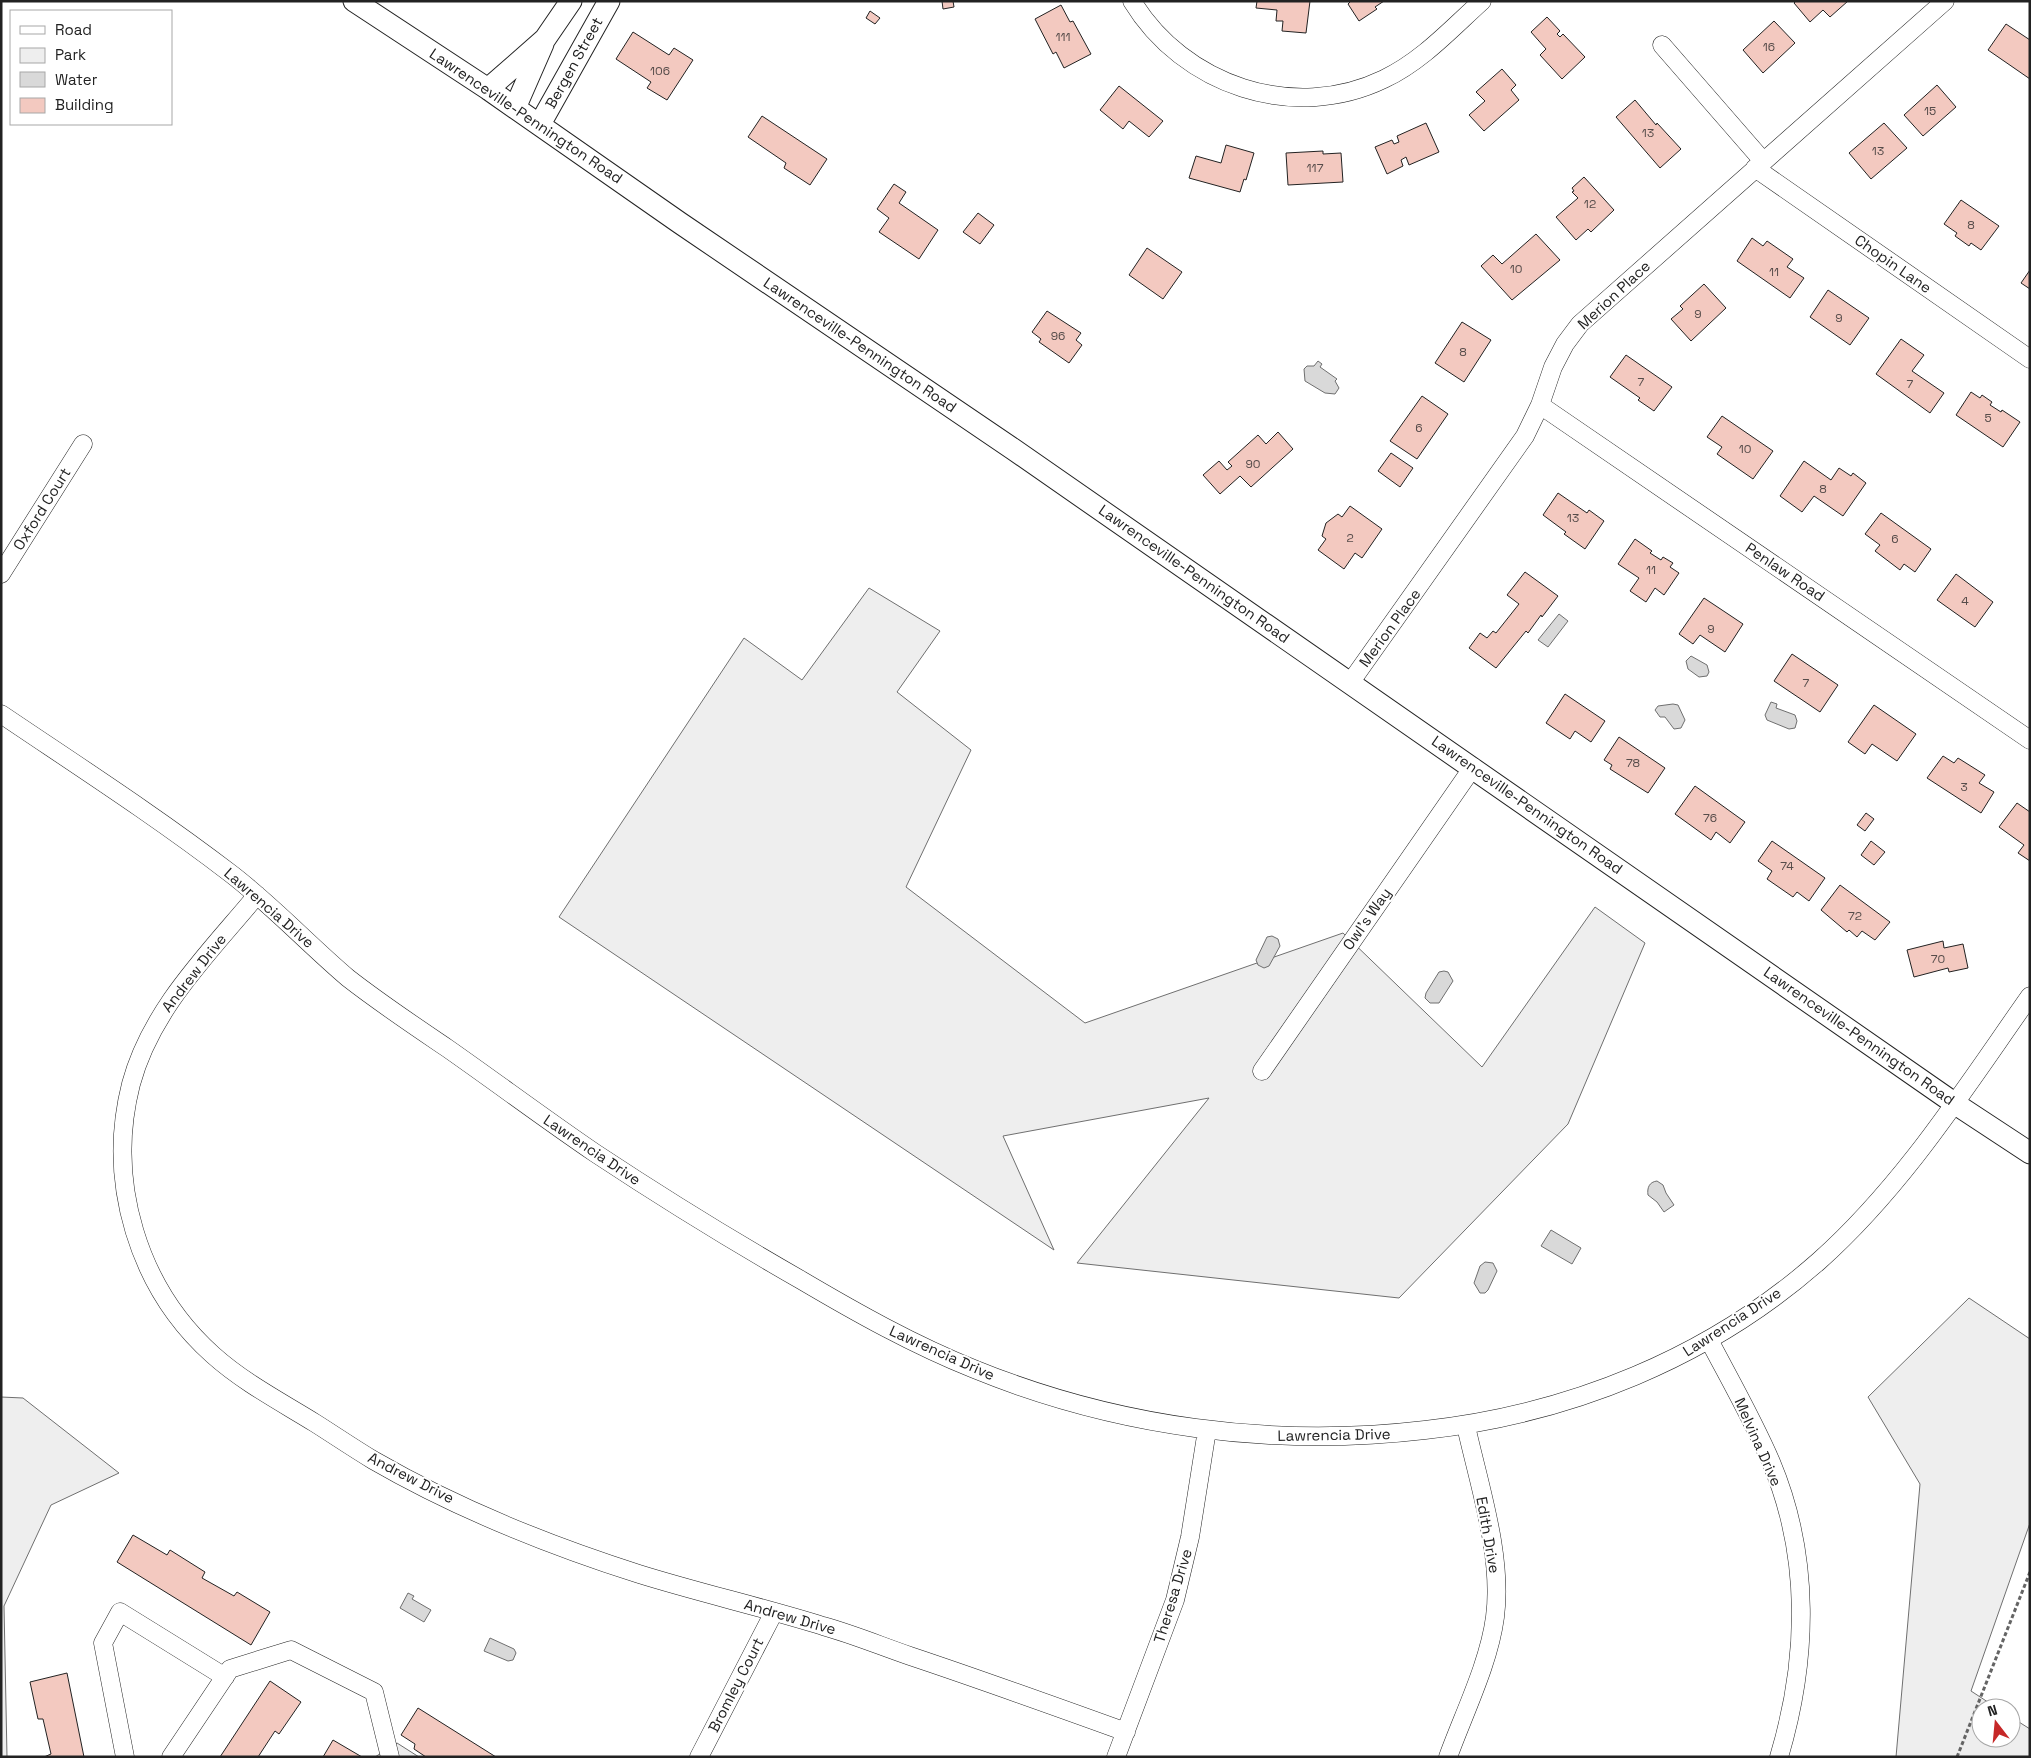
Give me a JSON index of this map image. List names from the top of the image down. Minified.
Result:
{"streets":{"street":["Bergen Street","Lawrenceville-Pennington Road","Chopin Lane","Merion Place","Oxford Court","Penlaw Road","Lawrencia Drive","Owl's Way","Andrew Drive","Melvina Drive","Edith Drive","Theresa Drive","Bromley Court"]},"crossings":[["Bergen Street","Lawrenceville-Pennington Road"],["Lawrenceville-Pennington Road","Merion Place"],["Lawrenceville-Pennington Road","Lawrencia Drive"],["Lawrenceville-Pennington Road","Owl's Way"],["Chopin Lane","Merion Place"],["Merion Place","Penlaw Road"],["Lawrencia Drive","Andrew Drive"],["Lawrencia Drive","Melvina Drive"],["Lawrencia Drive","Edith Drive"],["Lawrencia Drive","Theresa Drive"],["Andrew Drive","Theresa Drive"],["Andrew Drive","Bromley Court"]],"house_numbers":["111","16","106","15","13","13","117","12","8","10","11","9","9","96","8","7","7","5","6","10","90","8","13","2","6","11","4","9","7","78","3","76","74","72","70"],"legend":["Road","Park","Water","Building"],"north":"top"}
